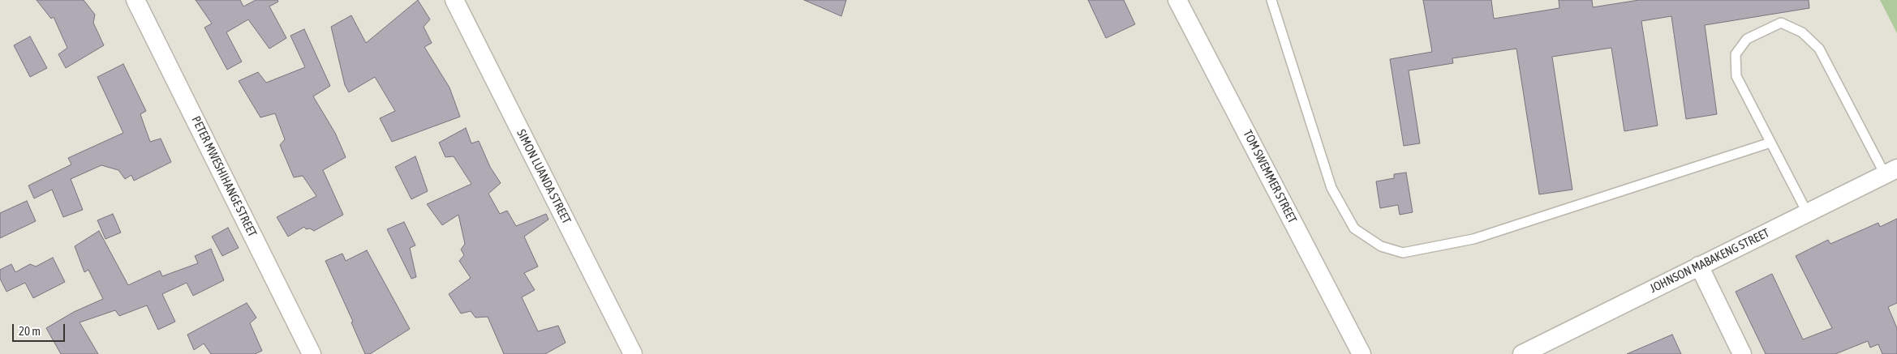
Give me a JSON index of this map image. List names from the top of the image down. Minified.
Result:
{"streets":{"street":["PETER MWESHIHANGE STREET","SIMON LUANDA STREET","TOM SWEMMER STREET","JOHNSON MABAKENG STREET"]},"scale_bar":"20 m"}
